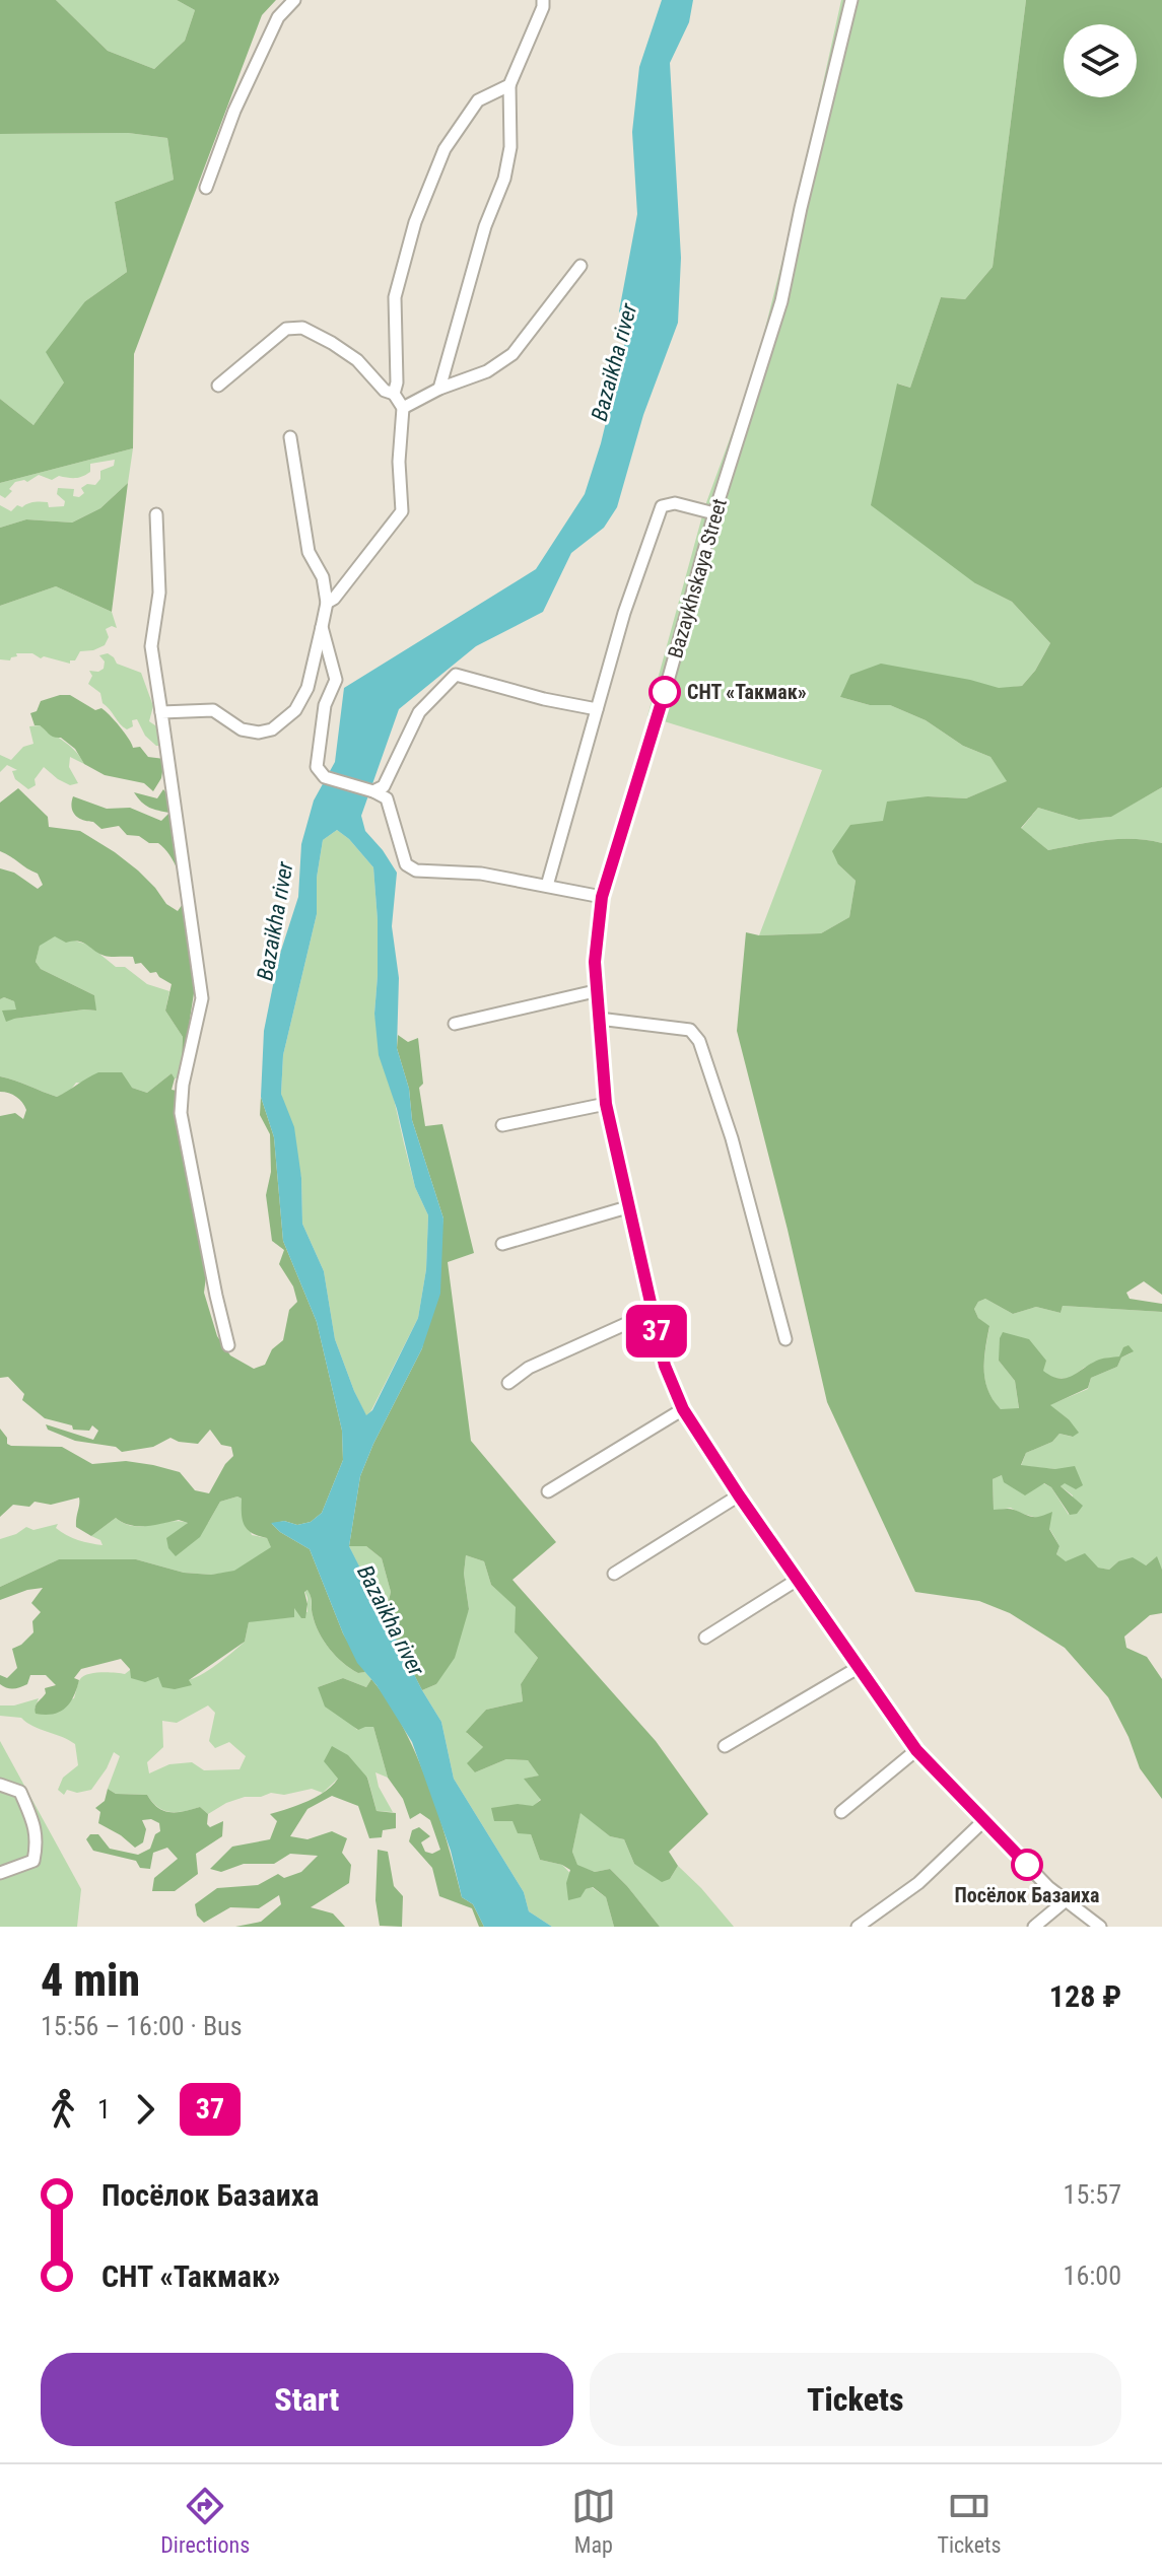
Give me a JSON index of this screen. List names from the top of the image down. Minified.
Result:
{"streets":{"street":["Bazaykhskaya Street"]},"water":["Bazaikha river"],"places":["СНТ «Такмак»","Посёлок Базаиха"],"lines":["bus line 37"],"page":{"on_map":"37","heading":["4 min","15:56 – 16:00 · Bus","128 ₽"],"legs":["1","37"],"list":[{"name":"Посёлок Базаиха","value":"15:57"},{"name":"СНТ «Такмак»","value":"16:00"}],"buttons":["Start","Tickets"],"tabs":["Directions","Map","Tickets"]}}
